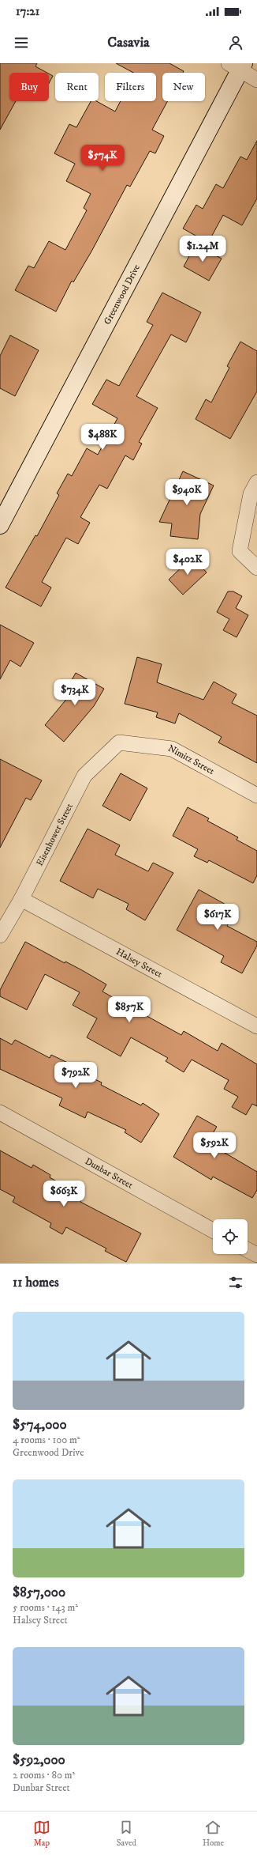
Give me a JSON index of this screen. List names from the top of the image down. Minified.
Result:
{"streets":{"main road":["Greenwood Drive"],"street":["Nimitz Street","Eisenhower Street","Halsey Street","Dunbar Street"]},"crossings":[["Nimitz Street","Eisenhower Street"],["Eisenhower Street","Halsey Street"]],"page":{"status":"17:21","header":"Casavia","chip":["Buy","Rent","Filters","New"],"price":["$574K","$1.24M","$488K","$940K","$402K","$734K","$617K","$857K","$792K","$592K","$663K"],"heading":"11 homes","list":[{"name":"$574,000","note":"4 rooms · 100 m² · Greenwood Drive"},{"name":"$857,000","note":"5 rooms · 143 m² · Halsey Street"},{"name":"$592,000","note":"2 rooms · 80 m² · Dunbar Street"}],"tabs":["Map","Saved","Home"]}}
